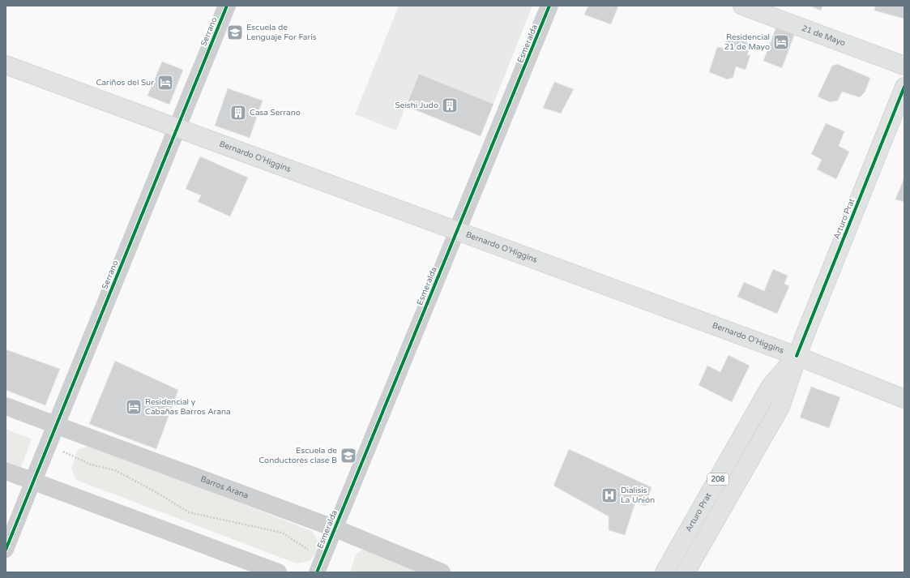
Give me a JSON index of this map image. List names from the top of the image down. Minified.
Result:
{"streets":{"main road":["21 de Mayo","Bernardo O'Higgins","Arturo Prat","208"],"street":["Serrano","Esmeralda","Barros Arana"]},"crossings":[["Serrano","Bernardo O'Higgins"],["Serrano","Barros Arana"],["Esmeralda","Bernardo O'Higgins"],["Esmeralda","Barros Arana"],["Bernardo O'Higgins","Arturo Prat"]],"places":{"school or university":["Escuela de Lenguaje For Faris","Escuela de Conductores clase B"],"hotel":["Residencial 21 de Mayo","Cariños del Sur","Residencial y Cabañas Barros Arana"],"building":["Seishi Judo","Casa Serrano"],"hospital":["Dialisis La Unión"]}}
